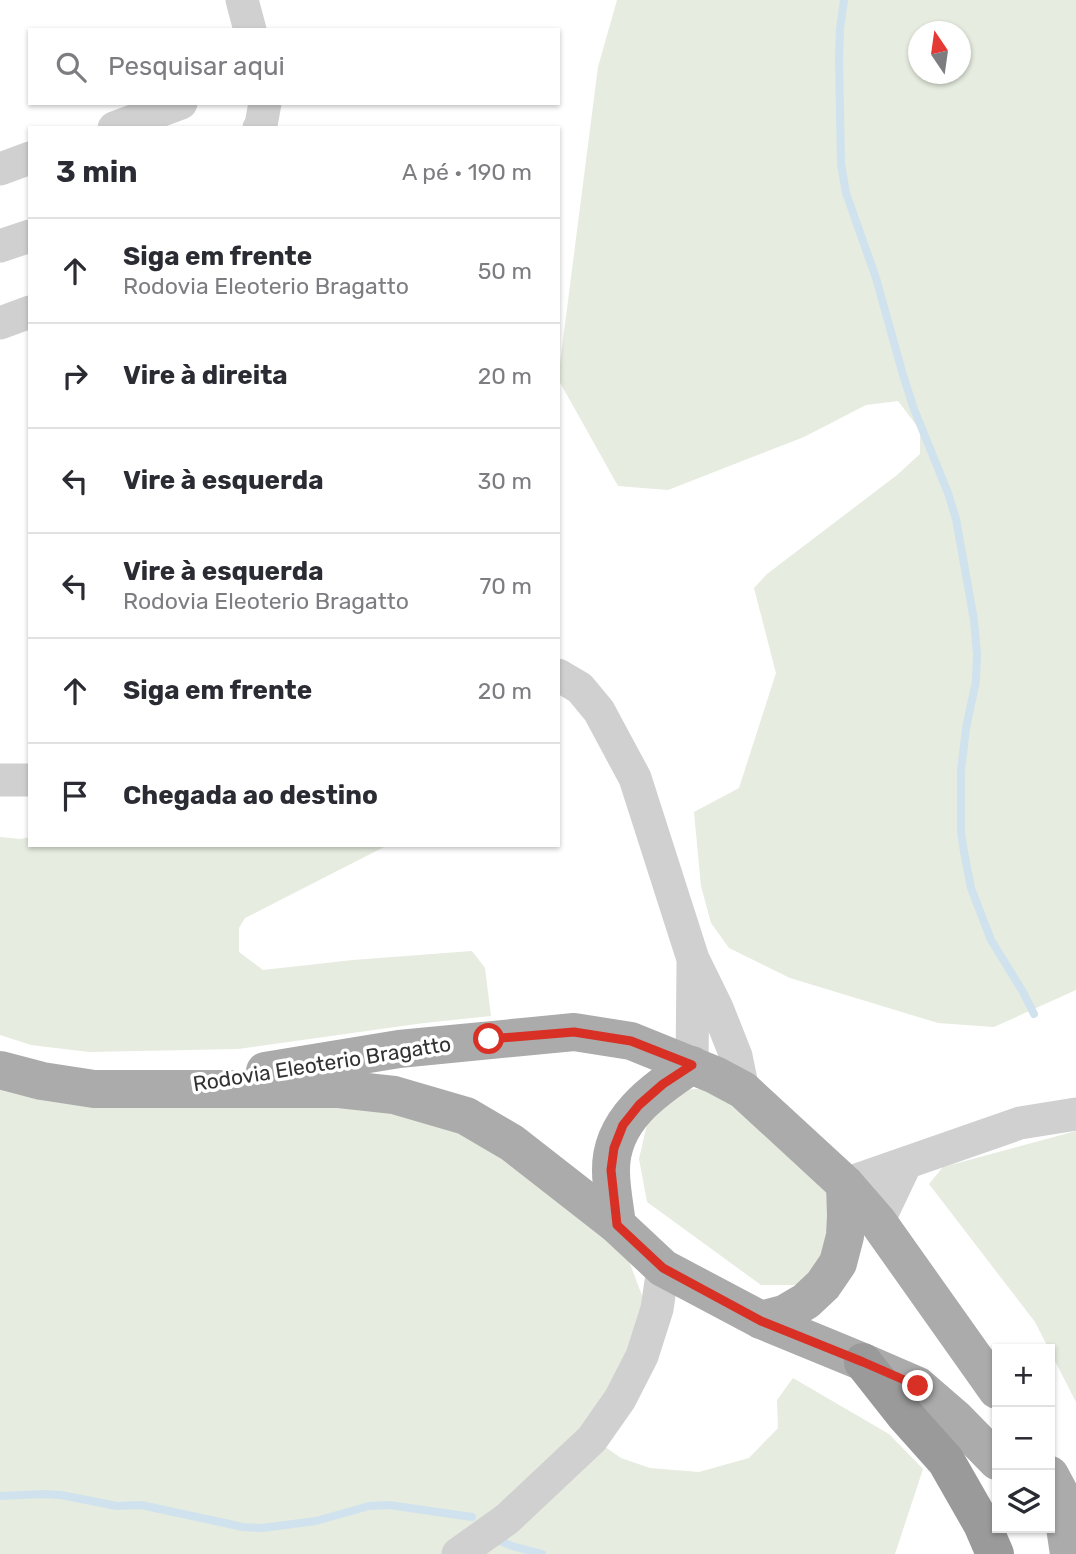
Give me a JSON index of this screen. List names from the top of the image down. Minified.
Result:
{"streets":{"main road":["Rodovia Eleoterio Bragatto"]},"north":"top","page":{"search":"Pesquisar aqui","heading":["3 min","A pé · 190 m"],"list":[["Siga em frente","Rodovia Eleoterio Bragatto","50 m"],["Vire à direita","20 m"],["Vire à esquerda","30 m"],["Vire à esquerda","Rodovia Eleoterio Bragatto","70 m"],["Siga em frente","20 m"],"Chegada ao destino"],"map_buttons":["+","−"]}}
